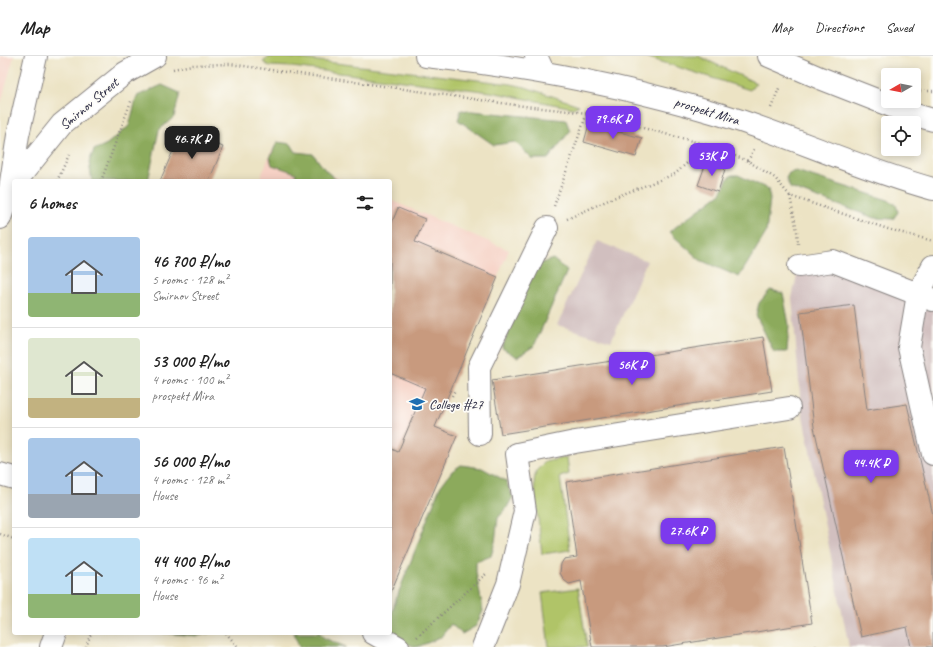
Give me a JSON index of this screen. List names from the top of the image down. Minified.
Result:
{"streets":{"main road":["Smirnov Street","prospekt Mira"]},"places":{"school or university":["College #27"]},"north":"left","page":{"header":"Map","nav":["Map","Directions","Saved"],"price":["79.6K ₽","46.7K ₽","53K ₽","56K ₽","44.4K ₽","27.6K ₽"],"heading":"6 homes","list":[{"name":"46 700 ₽/mo","note":"5 rooms · 128 m² · Smirnov Street"},{"name":"53 000 ₽/mo","note":"4 rooms · 100 m² · prospekt Mira"},{"name":"56 000 ₽/mo","note":"4 rooms · 128 m² · House"},{"name":"44 400 ₽/mo","note":"4 rooms · 96 m² · House"}]}}
